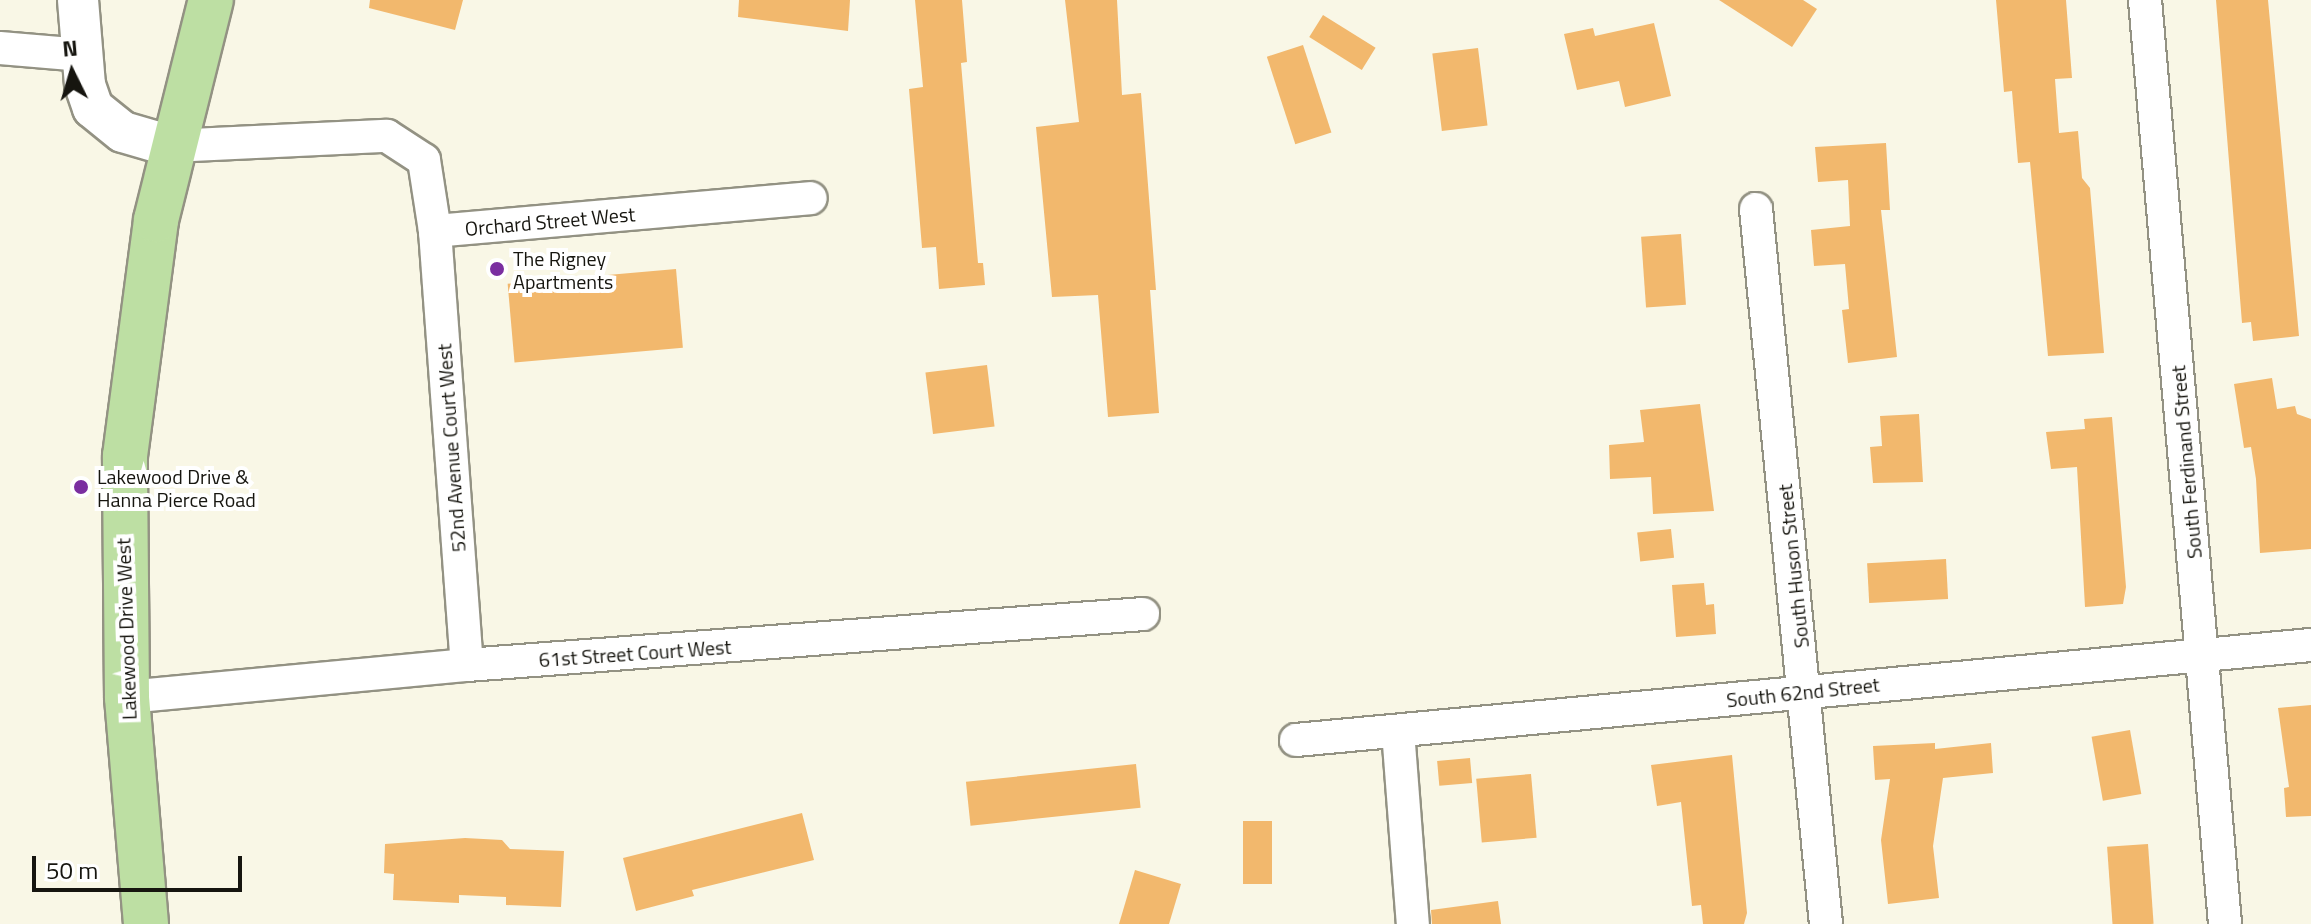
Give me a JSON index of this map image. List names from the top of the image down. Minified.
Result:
{"streets":{"main road":["Lakewood Drive West"],"street":["Orchard Street West","52nd Avenue Court West","South Ferdinand Street","South Huson Street","61st Street Court West","South 62nd Street"]},"crossings":[["Orchard Street West","52nd Avenue Court West"],["Orchard Street West","Lakewood Drive West"],["52nd Avenue Court West","61st Street Court West"],["South Ferdinand Street","South 62nd Street"],["South Huson Street","South 62nd Street"],["Lakewood Drive West","61st Street Court West"]],"places":["The Rigney Apartments","Lakewood Drive & Hanna Pierce Road"],"scale_bar":"50 m","north":"top"}
